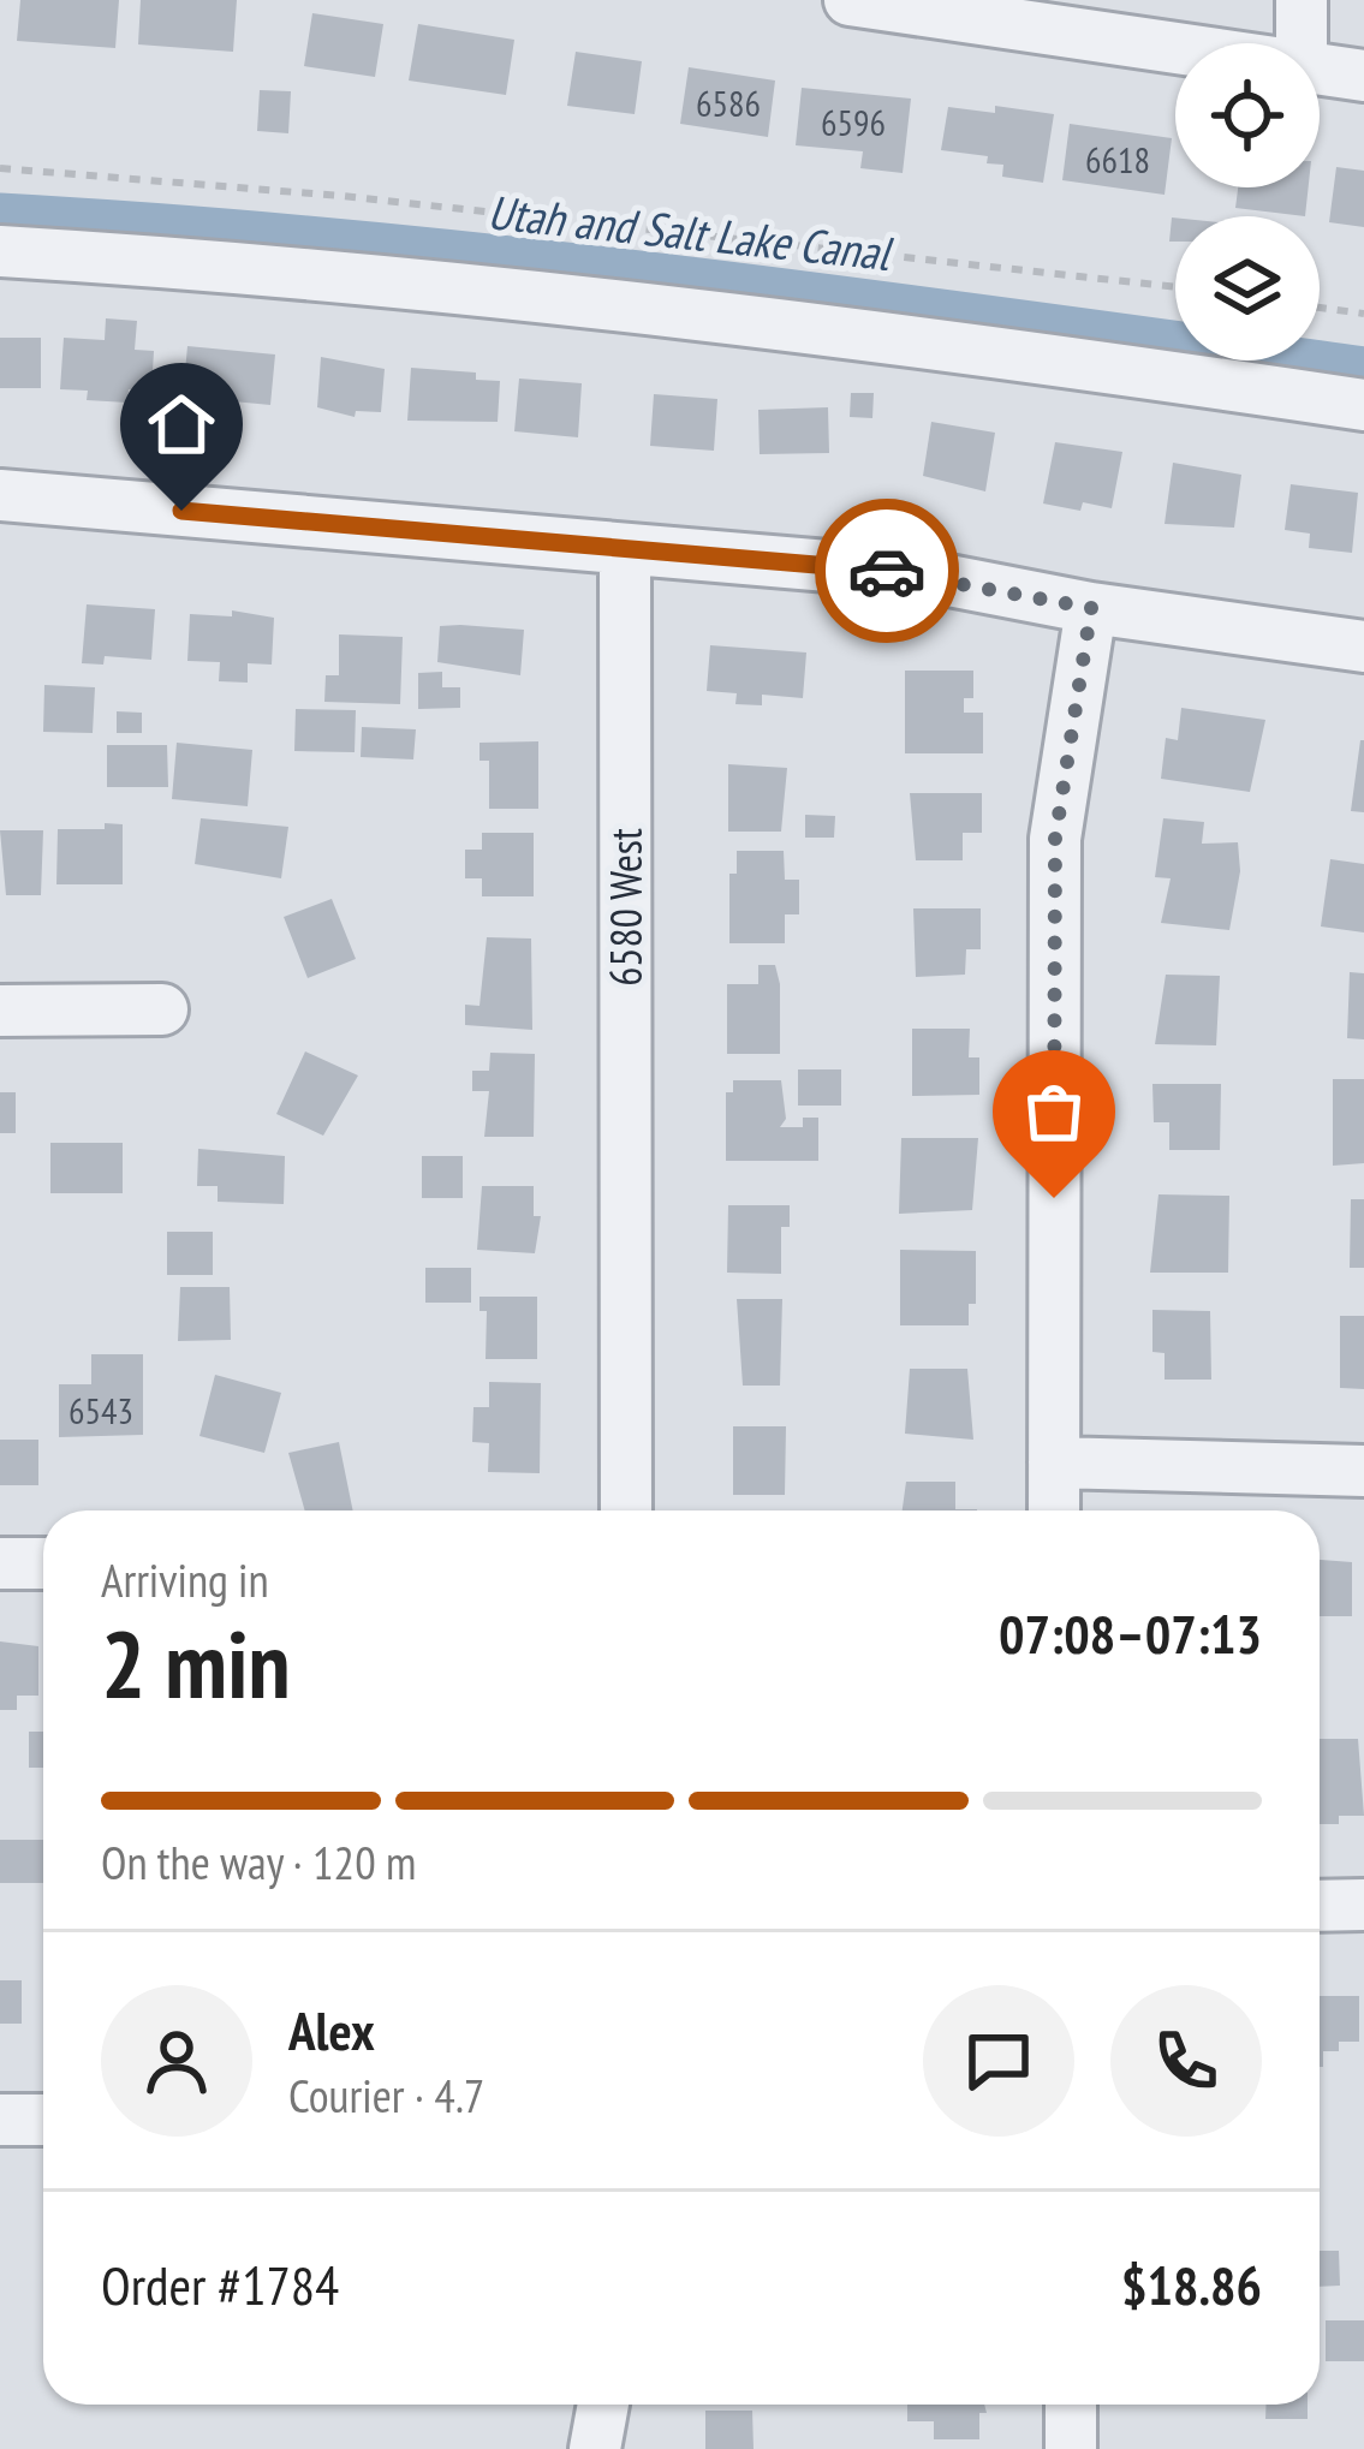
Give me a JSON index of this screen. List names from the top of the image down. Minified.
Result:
{"streets":{"street":["6580 West"]},"water":["Utah and Salt Lake Canal"],"house_numbers":["6586","6596","6618","6543"],"page":{"heading":["2 min","Arriving in","07:08–07:13"],"panel":["Alex","Courier · 4.7","Order #1784","$18.86"],"bar":"On the way · 120 m"}}
